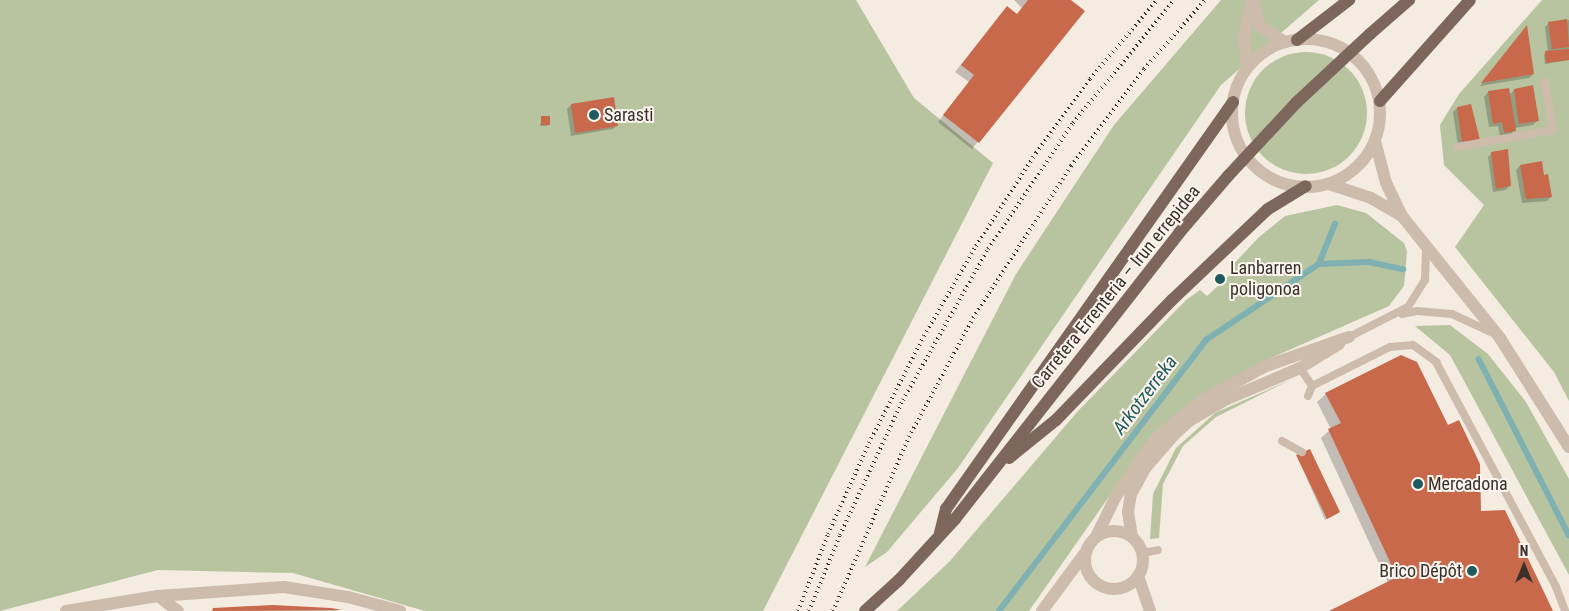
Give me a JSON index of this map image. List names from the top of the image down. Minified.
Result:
{"streets":{"main road":["Carretera Errenteria – Irun errepidea"]},"water":["Arkotzerreka"],"places":["Sarasti","Lanbarren poligonoa","Mercadona","Brico Dépôt"],"north":"top"}
